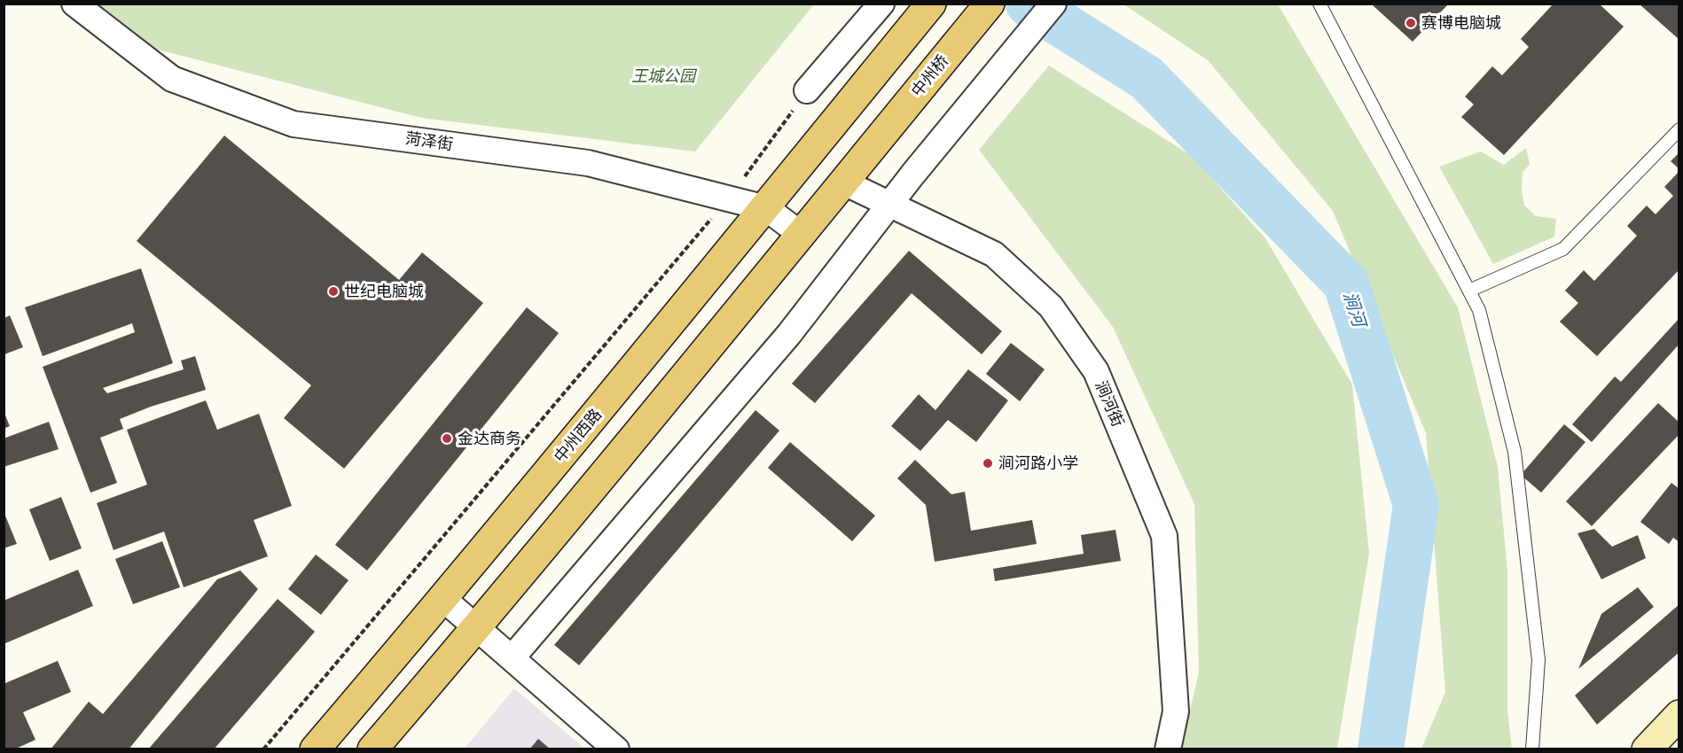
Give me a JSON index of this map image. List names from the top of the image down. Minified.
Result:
{"streets":{"main road":["中州桥","中州西路"],"street":["菏泽街","涧河街"]},"crossings":[["中州桥","涧河街"],["菏泽街","中州西路"]],"water":["涧河"],"parks":["王城公园"],"places":["赛博电脑城","世纪电脑城","金达商务","涧河路小学"]}
